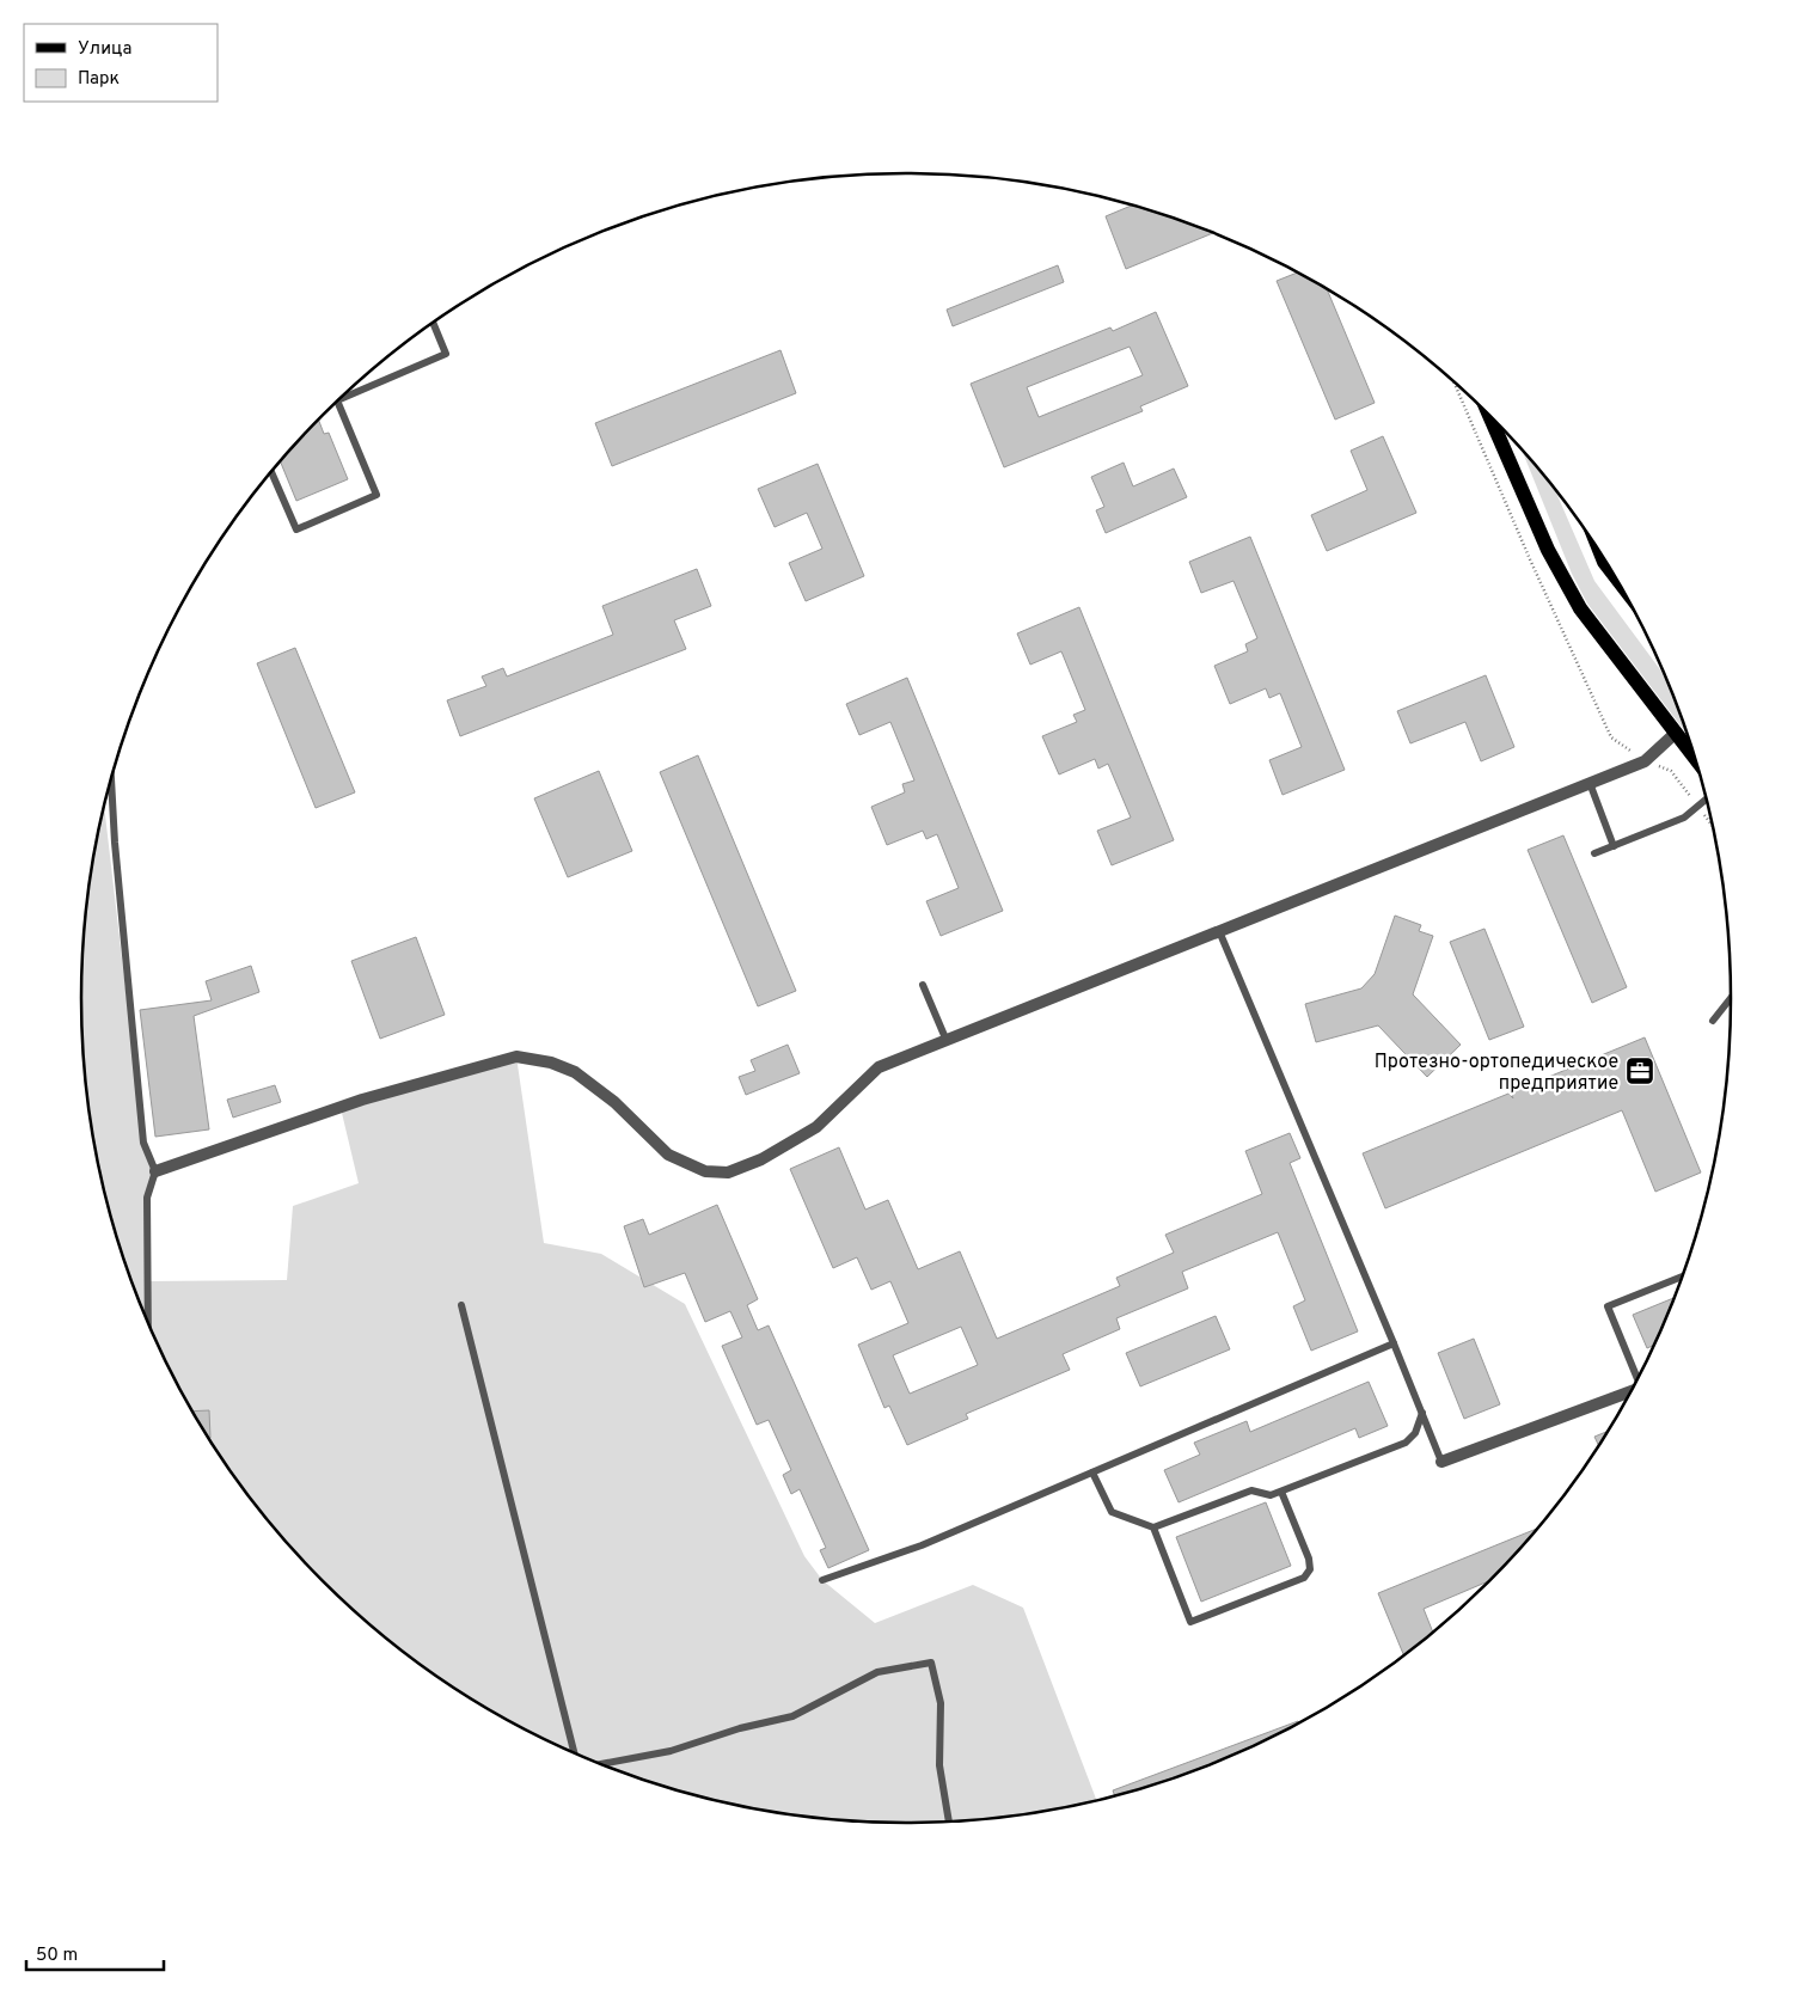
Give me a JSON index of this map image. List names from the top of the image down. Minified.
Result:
{"places":{"office":["Протезно-ортопедическое предприятие"]},"legend":["Улица","Парк"],"scale_bar":"50 m"}
